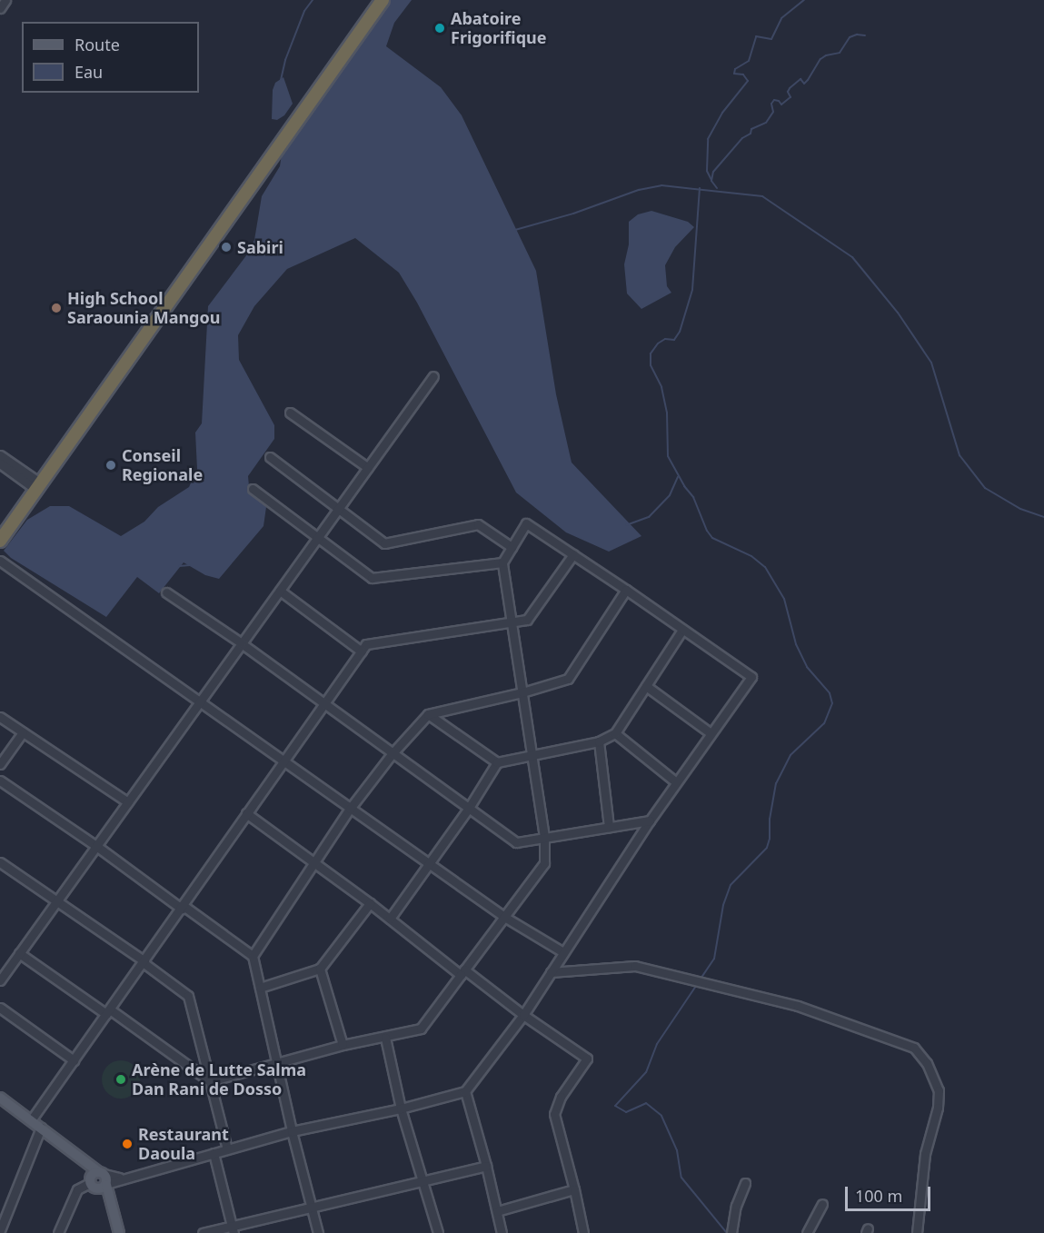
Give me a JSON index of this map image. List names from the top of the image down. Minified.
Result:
{"places":["Abatoire Frigorifique","Sabiri","High School Saraounia Mangou","Conseil Regionale","Arène de Lutte Salma Dan Rani de Dosso","Restaurant Daoula"],"legend":["Route","Eau"],"scale_bar":"100 m"}
